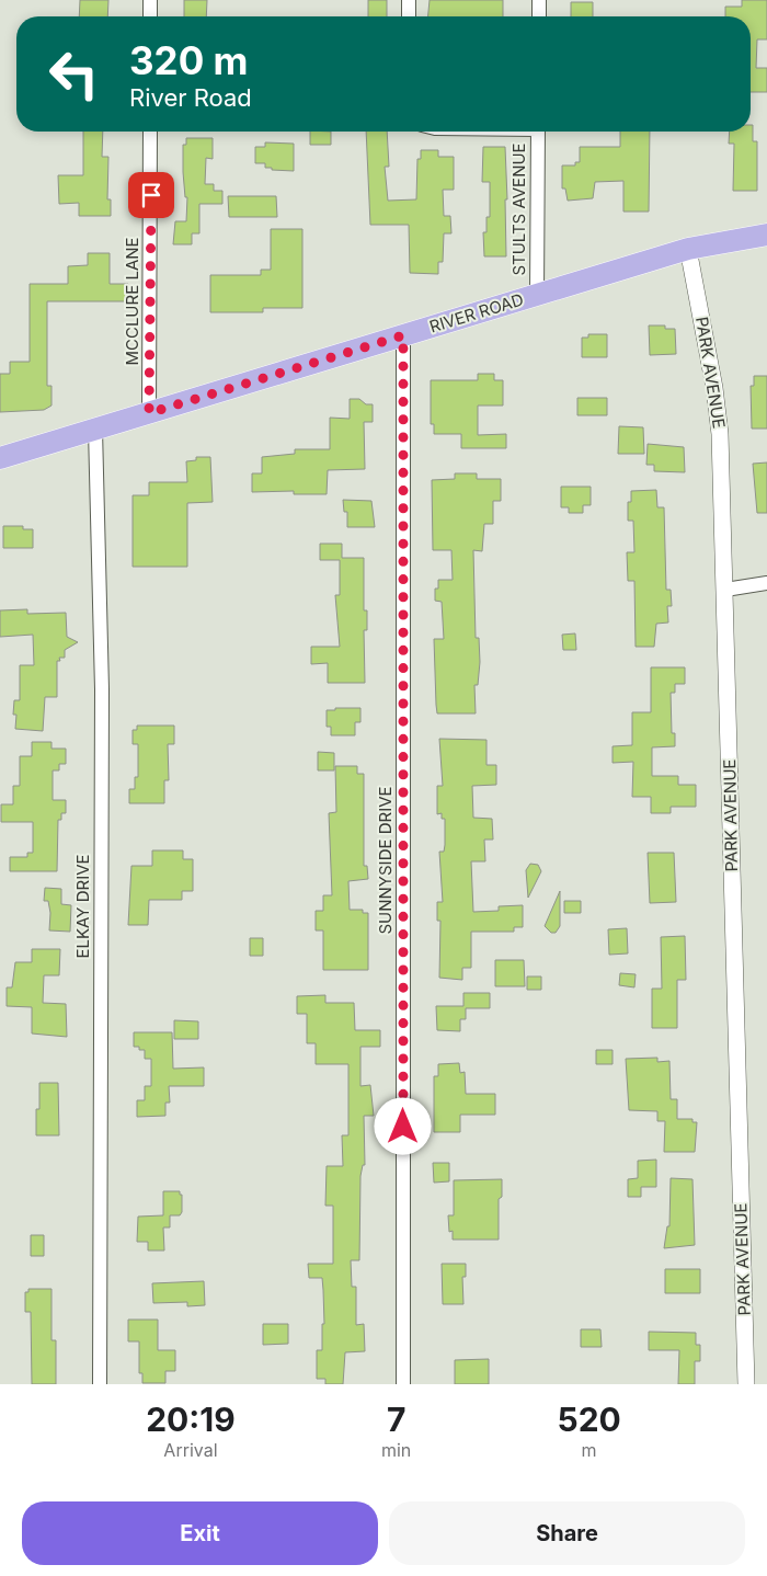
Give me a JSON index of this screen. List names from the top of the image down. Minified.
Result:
{"streets":{"main road":["RIVER ROAD"],"street":["STULTS AVENUE","MCCLURE LANE","PARK AVENUE","SUNNYSIDE DRIVE","ELKAY DRIVE"]},"crossings":[["STULTS AVENUE","RIVER ROAD"],["MCCLURE LANE","RIVER ROAD"],["RIVER ROAD","PARK AVENUE"],["RIVER ROAD","SUNNYSIDE DRIVE"],["RIVER ROAD","ELKAY DRIVE"]],"page":{"turn":["320 m","River Road"],"eta":["20:19","Arrival","7","min","520","m"],"buttons":["Exit","Share"]}}
